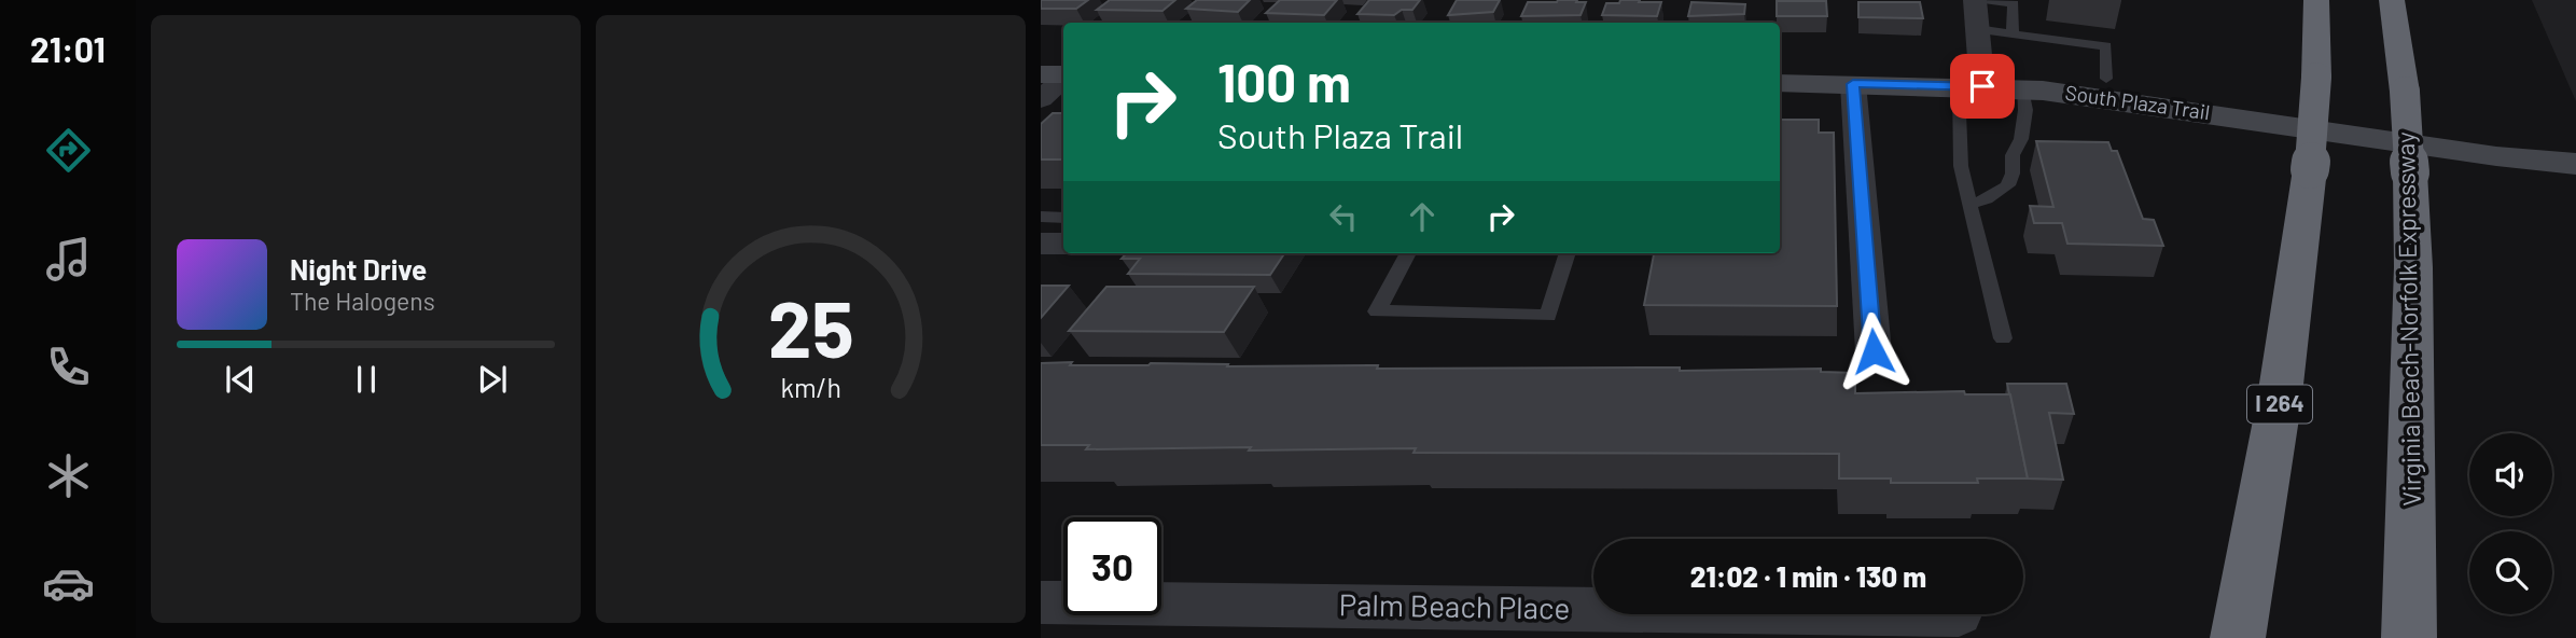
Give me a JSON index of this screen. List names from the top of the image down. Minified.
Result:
{"streets":{"highway":["Virginia Beach-Norfolk Expressway","I 264"],"main road":["South Plaza Trail"],"street":["Palm Beach Place"]},"page":{"tabs":"21:01","turn":["100 m","South Plaza Trail"],"song":["Night Drive","The Halogens"],"limit":"30","trip":"21:02 · 1 min · 130 m","gauge":["25","km/h"]}}
